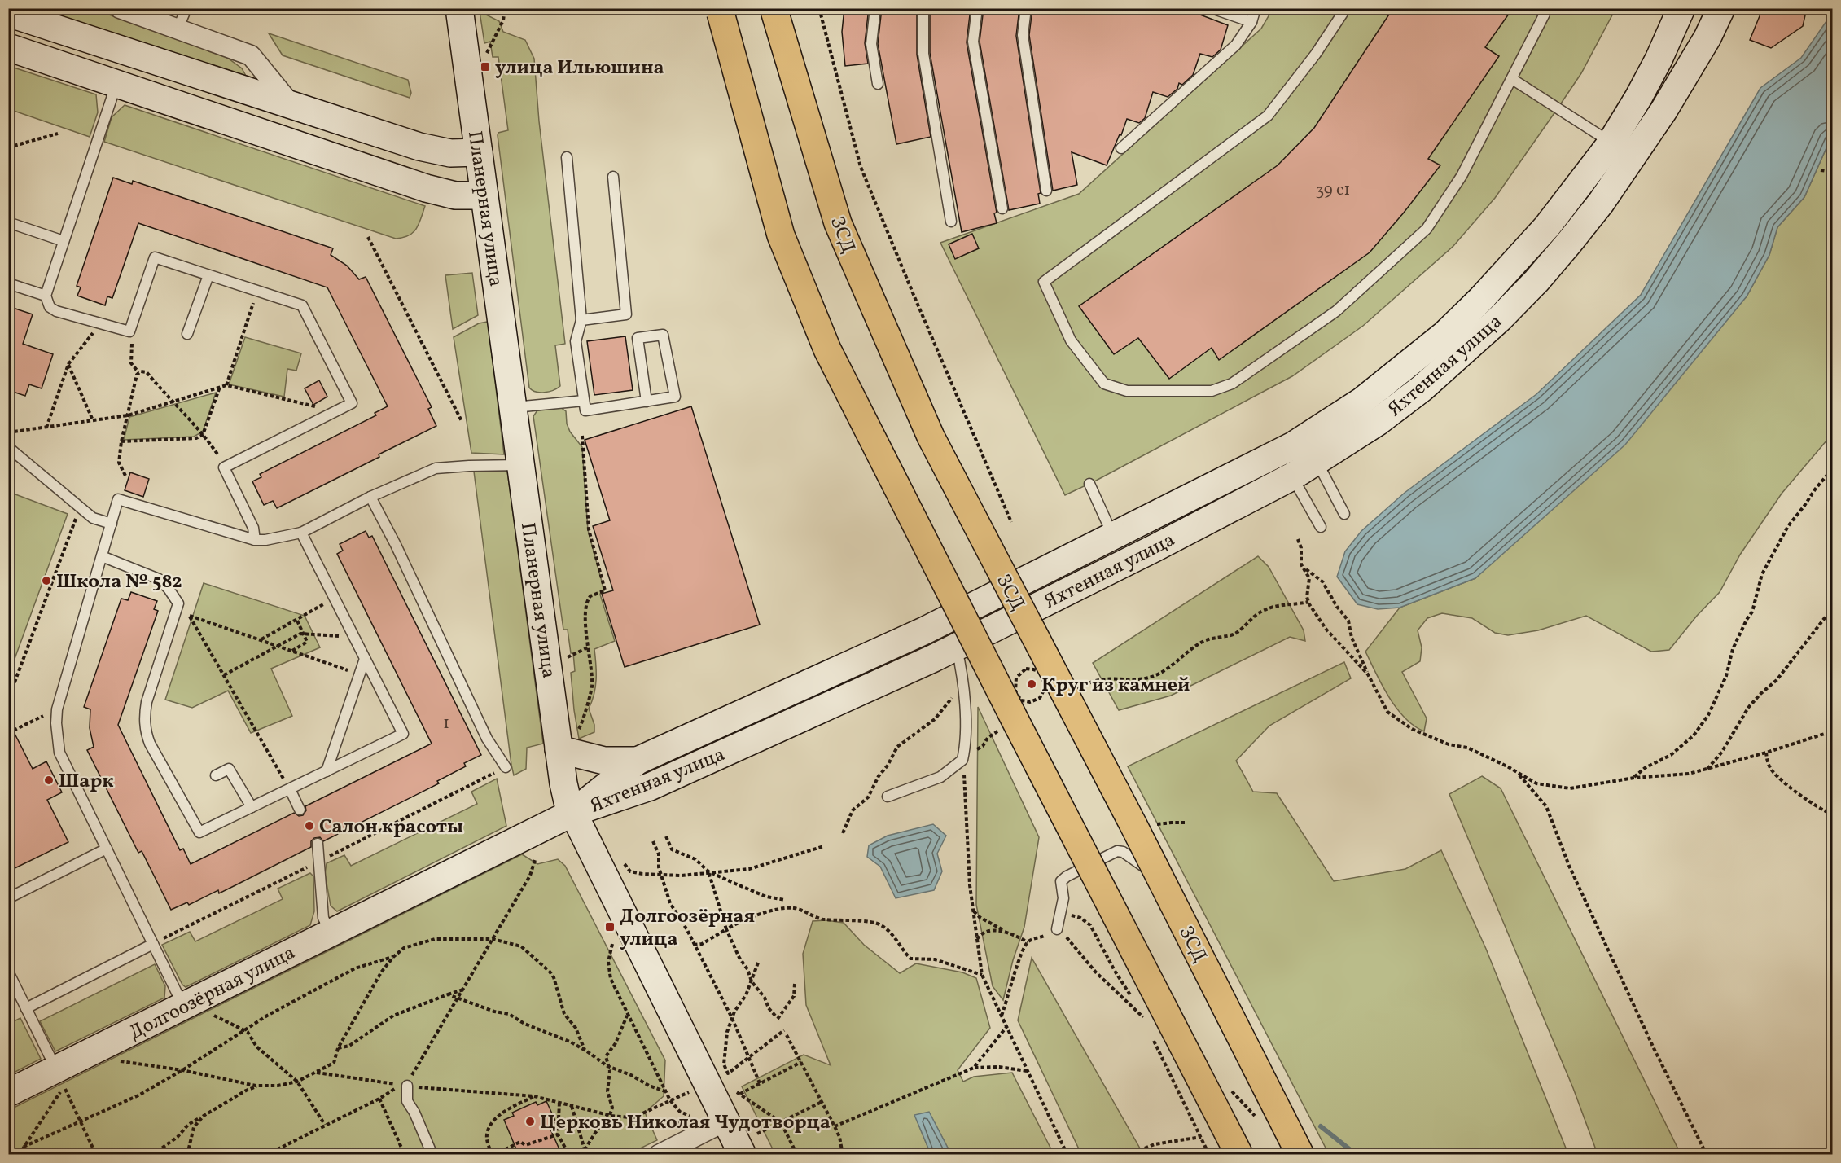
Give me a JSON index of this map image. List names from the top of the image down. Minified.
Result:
{"streets":{"highway":["ЗСД"],"main road":["Планерная улица","Яхтенная улица","Долгоозёрная улица"]},"crossings":[["Планерная улица","Яхтенная улица"],["Планерная улица","Долгоозёрная улица"],["Яхтенная улица","Долгоозёрная улица"]],"places":{"transit":["улица Ильюшина","Долгоозёрная улица"],"other":["Школа № 582","Круг из камней","Шарк","Салон красоты","Церковь Николая Чудотворца"]},"house_numbers":["39 с1","1"]}
